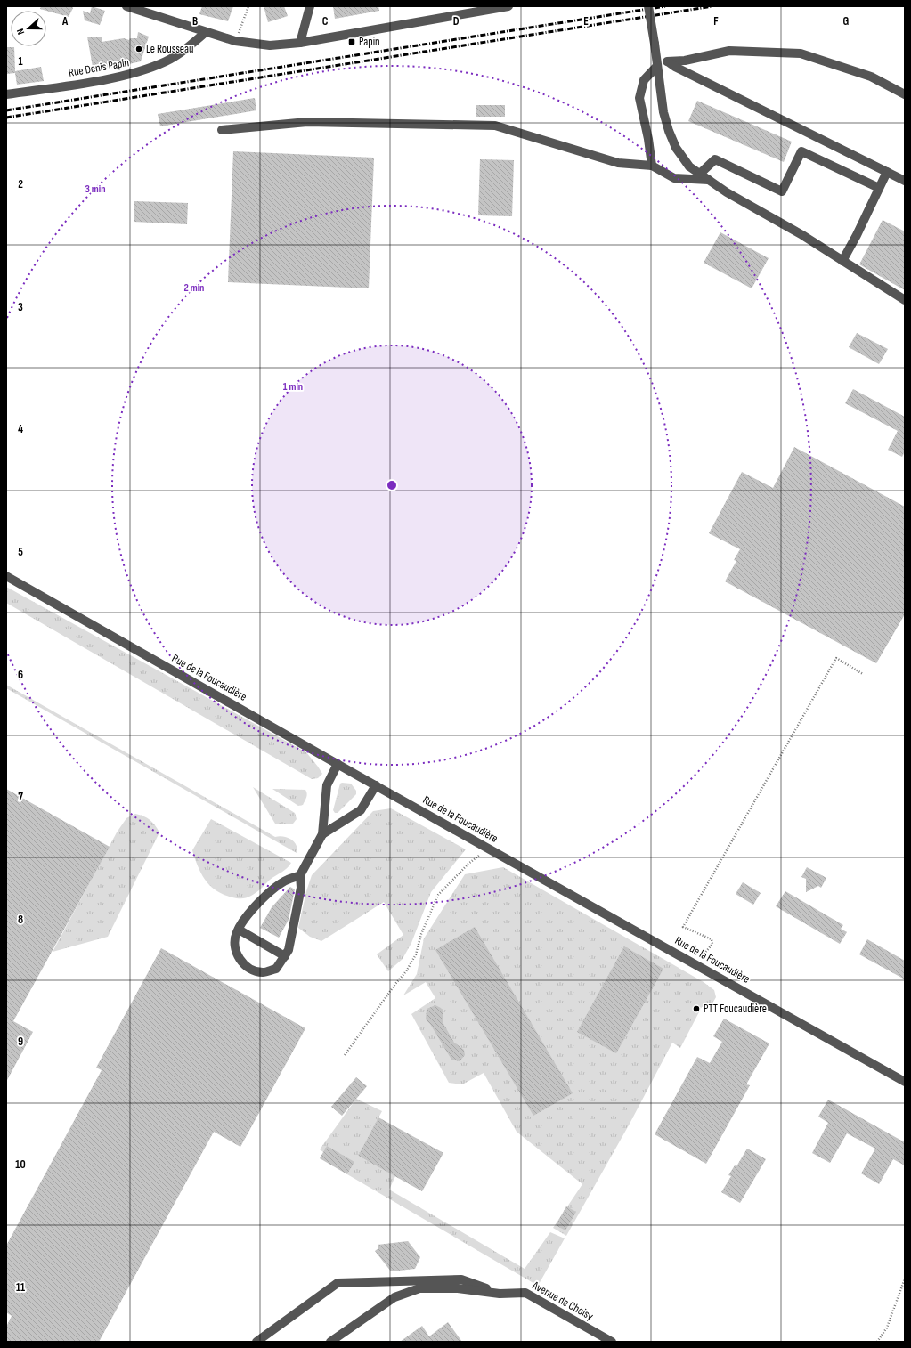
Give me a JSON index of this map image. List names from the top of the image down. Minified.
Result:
{"streets":{"street":["Rue Denis Papin","Rue de la Foucaudière","Avenue de Choisy"]},"places":{"transit":["Papin"],"other":["Le Rousseau","PTT Foucaudière"]},"north":"left","grid":{"columns":["A","B","C","D","E","F","G"],"rows":["1","2","3","4","5","6","7","8","9","10","11"]},"rings":["3 min","2 min","1 min"]}
